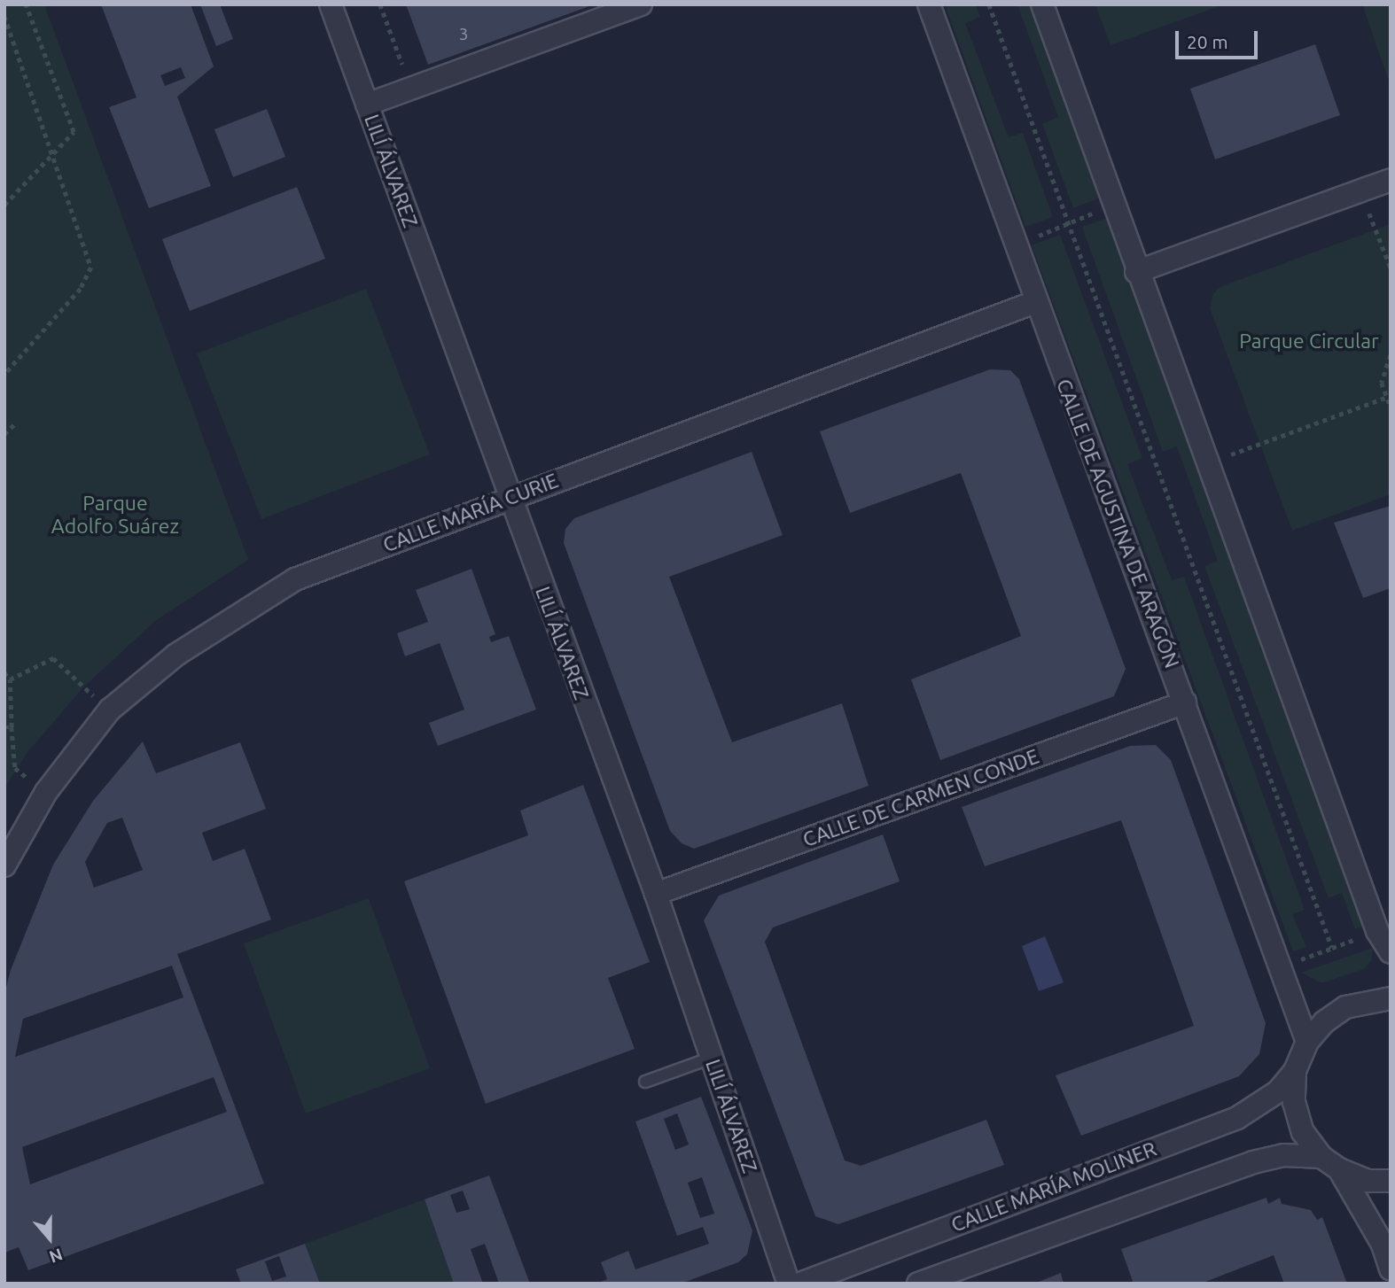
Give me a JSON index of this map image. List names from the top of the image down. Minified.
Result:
{"streets":{"street":["LILÍ ÁLVAREZ","CALLE MARÍA CURIE","CALLE DE AGUSTINA DE ARAGÓN","CALLE DE CARMEN CONDE","CALLE MARÍA MOLINER"]},"crossings":[["LILÍ ÁLVAREZ","CALLE MARÍA CURIE"],["LILÍ ÁLVAREZ","CALLE DE CARMEN CONDE"],["CALLE MARÍA CURIE","CALLE DE AGUSTINA DE ARAGÓN"],["CALLE DE AGUSTINA DE ARAGÓN","CALLE DE CARMEN CONDE"]],"parks":["Parque Circular","Parque Adolfo Suárez"],"house_numbers":["3"],"scale_bar":"20 m","north":"bottom"}
